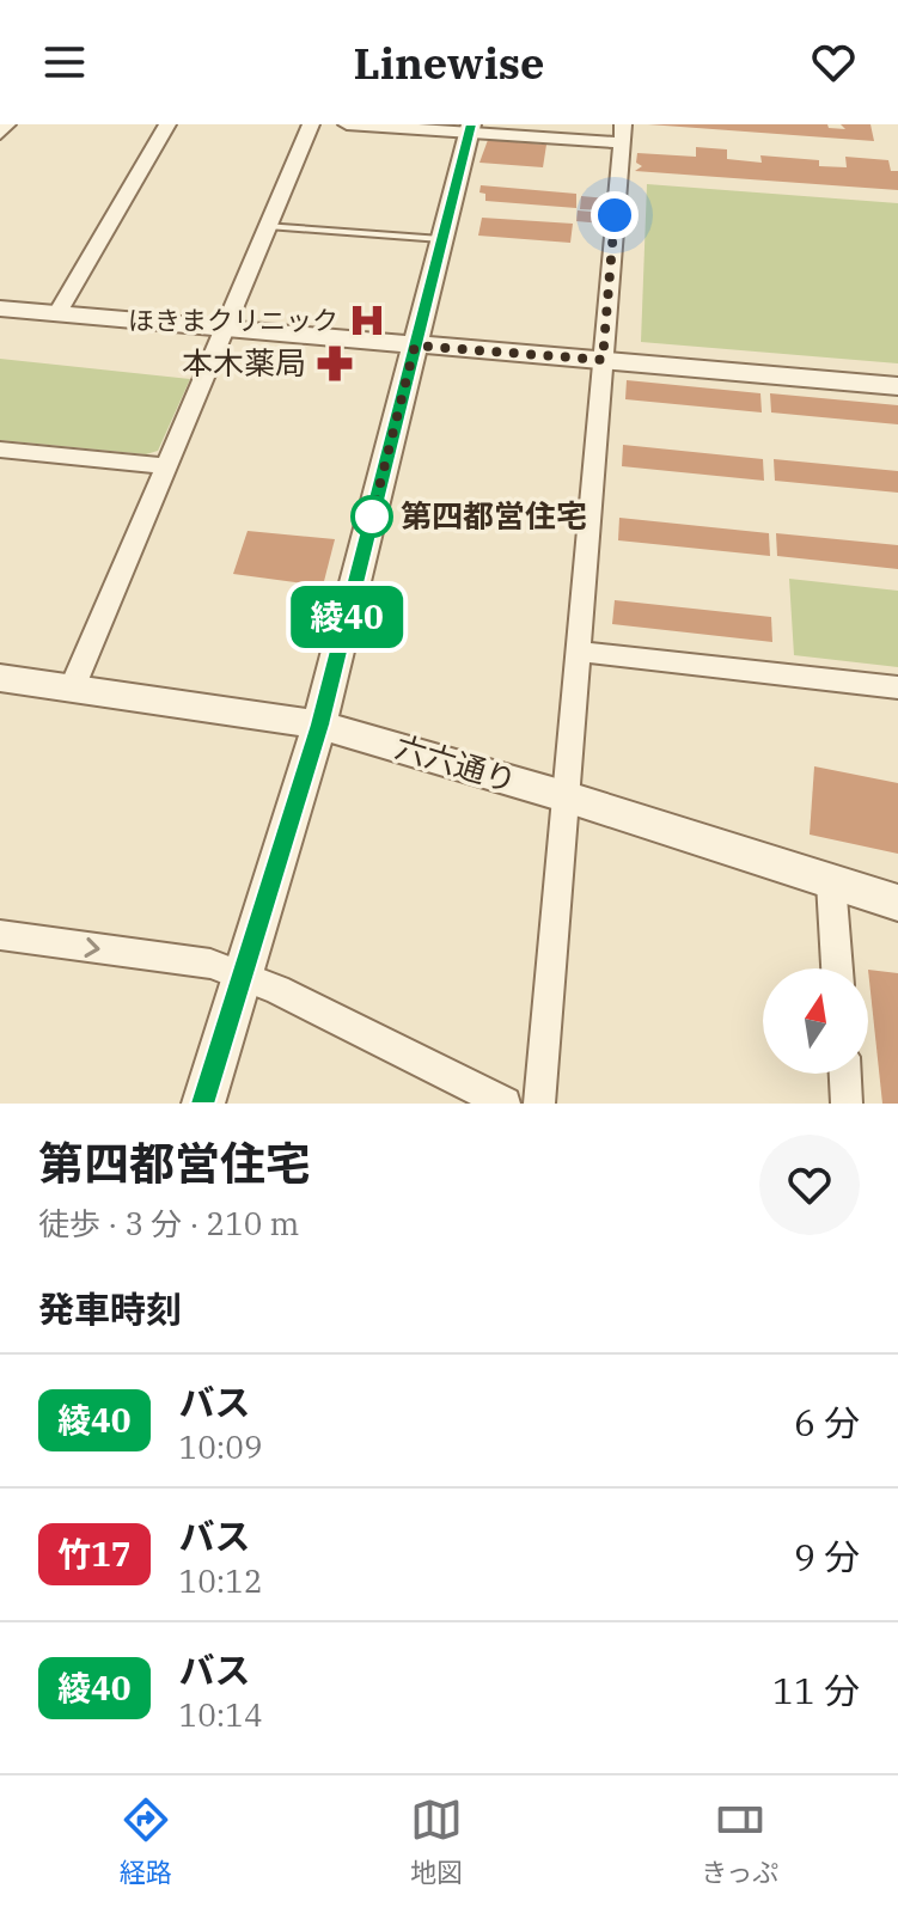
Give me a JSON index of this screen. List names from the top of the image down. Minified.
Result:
{"streets":{"street":["六六通り"]},"places":{"hospital":["ほきまクリニック"],"pharmacy":["本木薬局"],"other":["第四都営住宅"]},"lines":["bus line 綾40"],"north":"top","page":{"header":"Linewise","on_map":"綾40","heading":[["第四都営住宅","徒歩 · 3 分 · 210 m"],"発車時刻"],"list":[{"mark":"綾40","name":"バス","note":"10:09","value":"6 分"},{"mark":"竹17","name":"バス","note":"10:12","value":"9 分"},{"mark":"綾40","name":"バス","note":"10:14","value":"11 分"}],"tabs":["経路","地図","きっぷ"]}}
